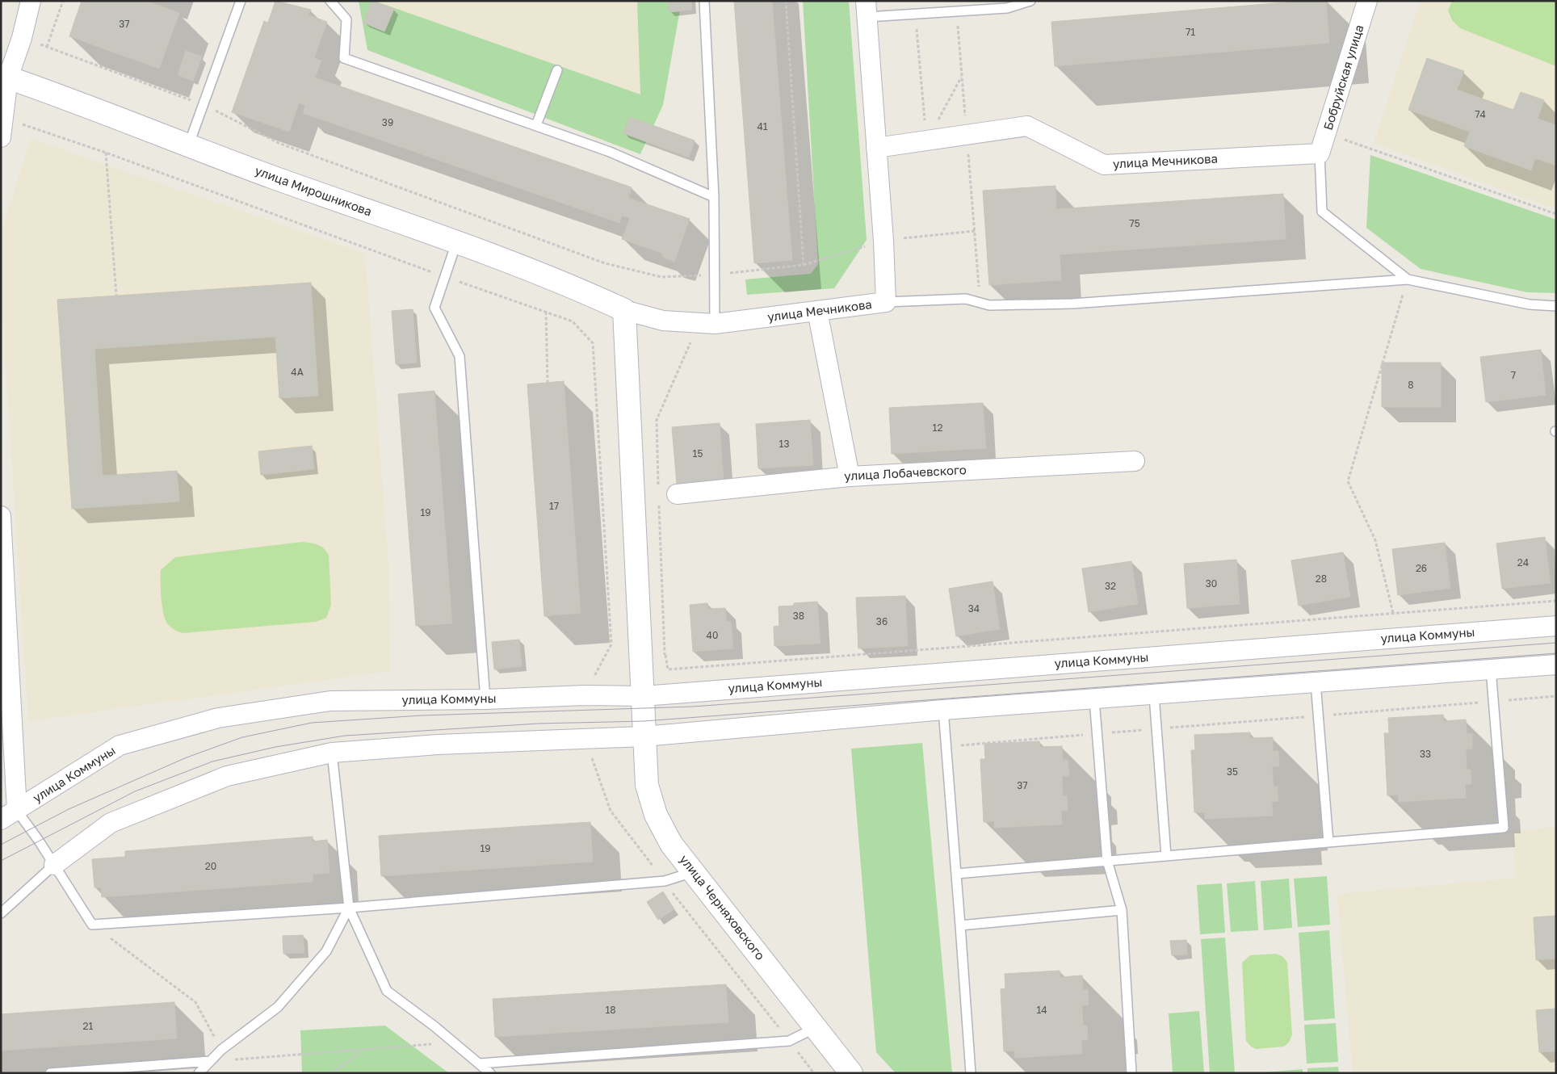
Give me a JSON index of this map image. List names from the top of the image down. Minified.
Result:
{"streets":{"street":["Бобруйская улица","улица Мечникова","улица Мирошникова","улица Лобачевского","улица Коммуны","улица Черняховского"]},"crossings":[["Бобруйская улица","улица Мечникова"],["улица Мечникова","улица Мирошникова"]],"house_numbers":["37","71","74","39","41","75","4А","7","8","12","13","15","17","19","24","26","28","30","32","34","38","36","40","33","35","37","19","20","18","14","21"]}
